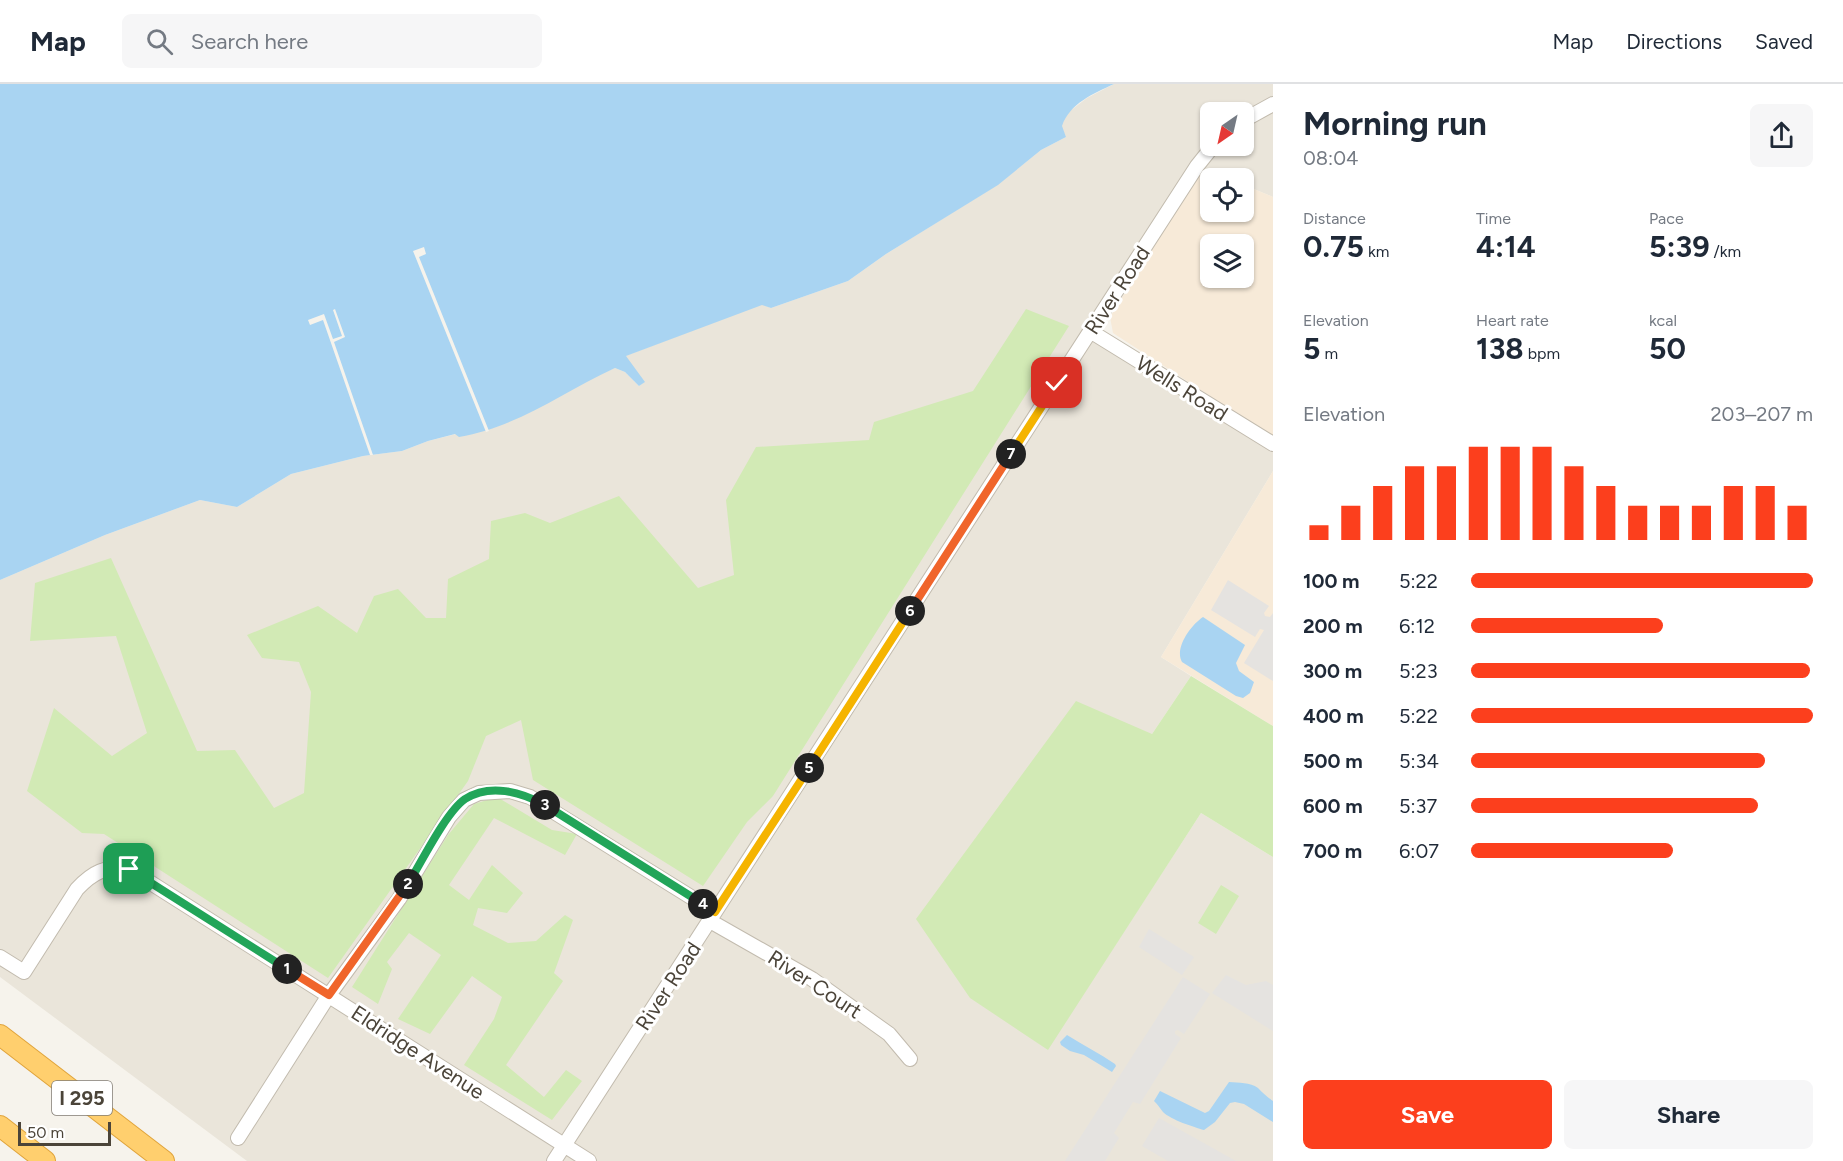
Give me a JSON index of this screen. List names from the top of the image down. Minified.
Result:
{"streets":{"highway":["I 295"],"street":["River Road","Wells Road","River Court","Eldridge Avenue"]},"crossings":[["River Road","Wells Road"],["River Road","River Court"],["River Road","Eldridge Avenue"],["River Court","Eldridge Avenue"]],"scale_bar":"50 m","north":"bottom left","page":{"header":"Map","search":"Search here","nav":["Map","Directions","Saved"],"heading":["Morning run","08:04"],"stats":[["Distance","0.75 km"],["Time","4:14"],["Pace","5:39 /km"],["Elevation","5 m"],["Heart rate","138 bpm"],["kcal","50"]],"chart":["Elevation","203–207 m"],"pins":["7","6","5","3","2","4","1"],"list":[{"name":"100 m","note":"5:22"},{"name":"200 m","note":"6:12"},{"name":"300 m","note":"5:23"},{"name":"400 m","note":"5:22"},{"name":"500 m","note":"5:34"},{"name":"600 m","note":"5:37"},{"name":"700 m","note":"6:07"}],"buttons":["Save","Share"],"scale":"50 m"}}
